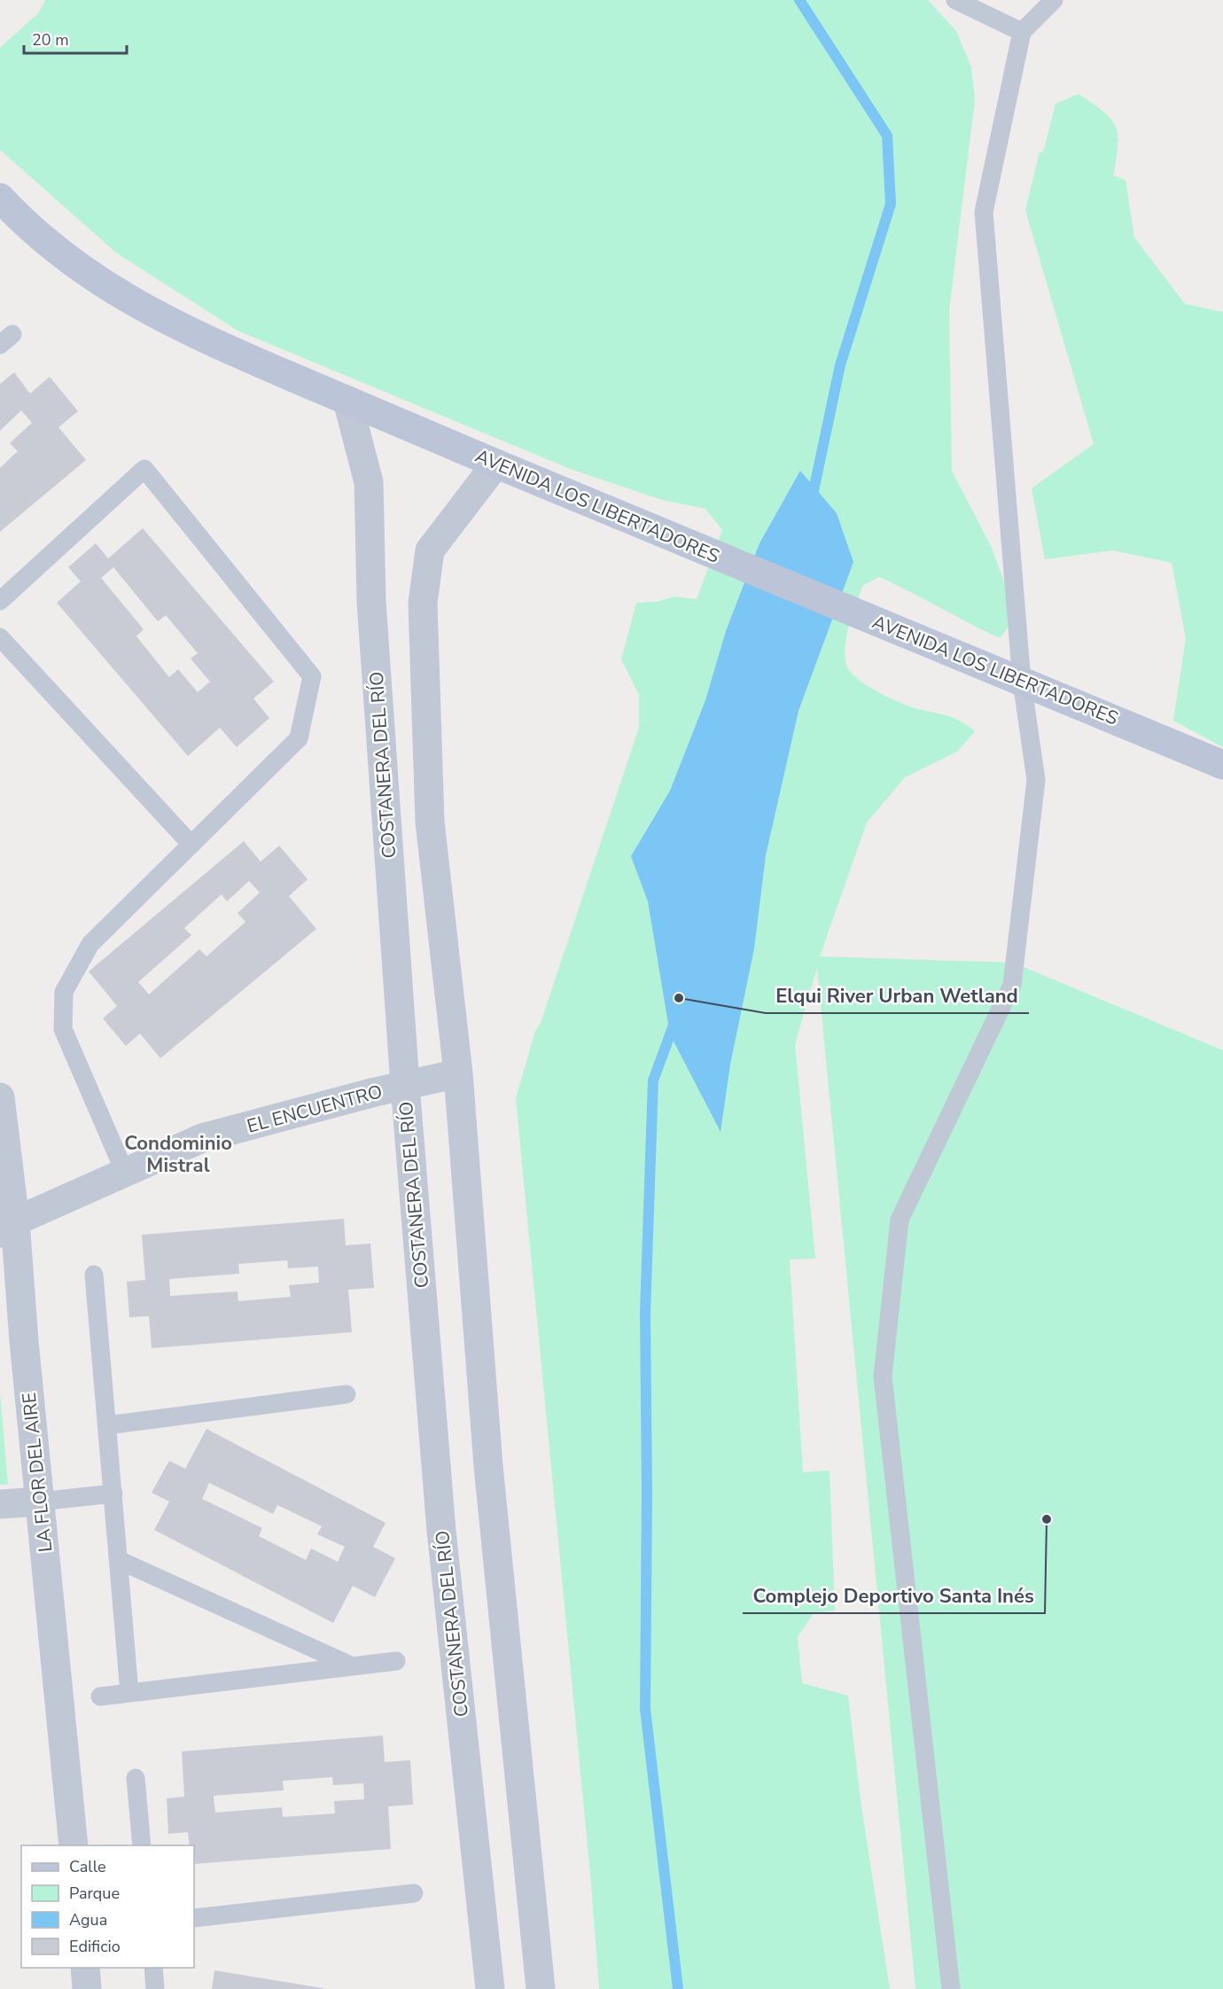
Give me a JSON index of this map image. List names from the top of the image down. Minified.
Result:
{"streets":{"main road":["AVENIDA LOS LIBERTADORES"],"street":["COSTANERA DEL RÍO","EL ENCUENTRO","LA FLOR DEL AIRE"]},"crossings":[["AVENIDA LOS LIBERTADORES","COSTANERA DEL RÍO"],["COSTANERA DEL RÍO","EL ENCUENTRO"],["EL ENCUENTRO","LA FLOR DEL AIRE"]],"districts":["Condominio Mistral"],"places":["Elqui River Urban Wetland","Complejo Deportivo Santa Inés"],"legend":["Calle","Parque","Agua","Edificio"],"scale_bar":"20 m"}
